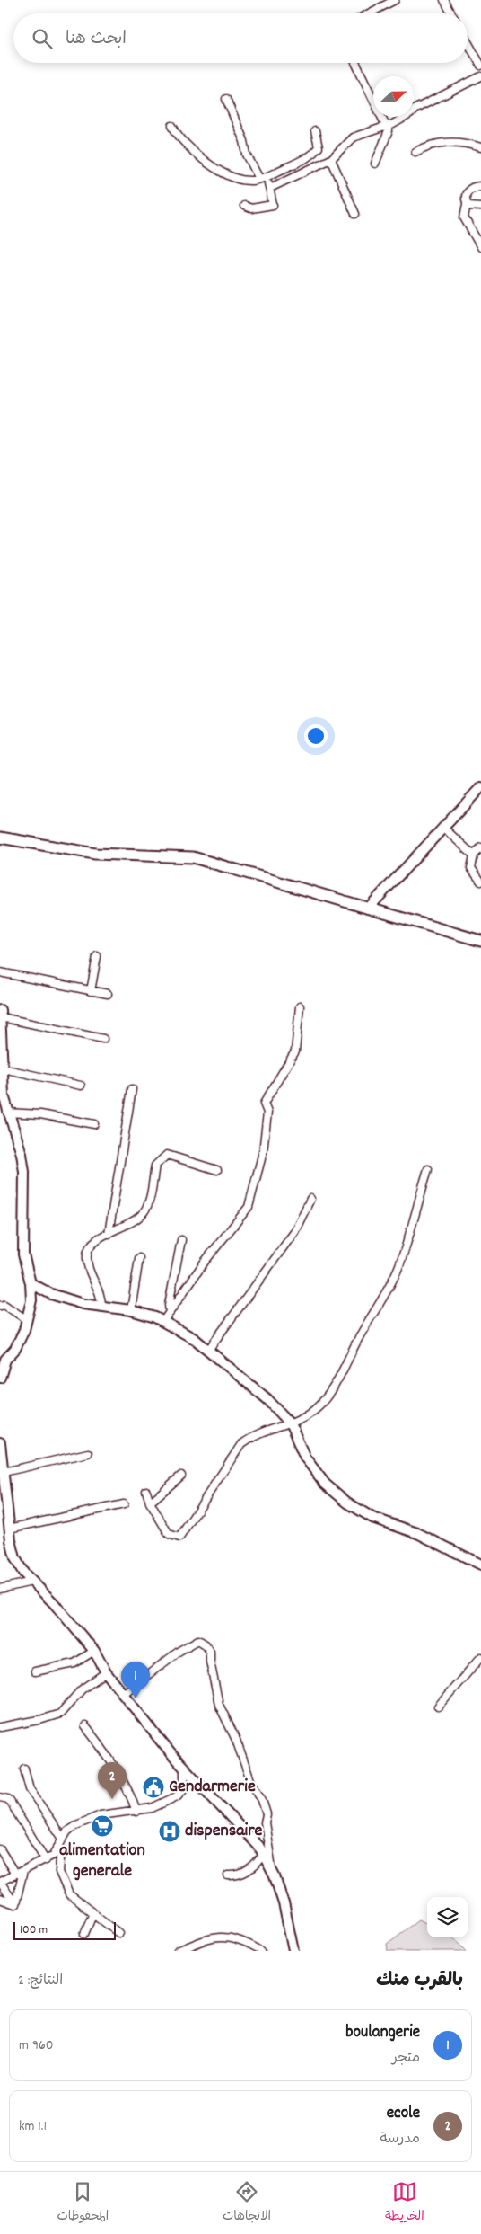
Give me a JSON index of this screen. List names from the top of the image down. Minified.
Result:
{"places":{"public building":["Gendarmerie"],"supermarket":["alimentation generale"],"hospital":["dispensaire"]},"scale_bar":"100 m","north":"right","page":{"search":"ابحث هنا","pins":["1","2"],"scale":"100 m","heading":["بالقرب منك","النتائج: 2"],"list":[{"mark":"1","name":"boulangerie","note":"متجر","value":"960 m"},{"mark":"2","name":"ecole","note":"مدرسة","value":"1.1 km"}],"nav":["الخريطة","الاتجاهات","المحفوظات"]}}
